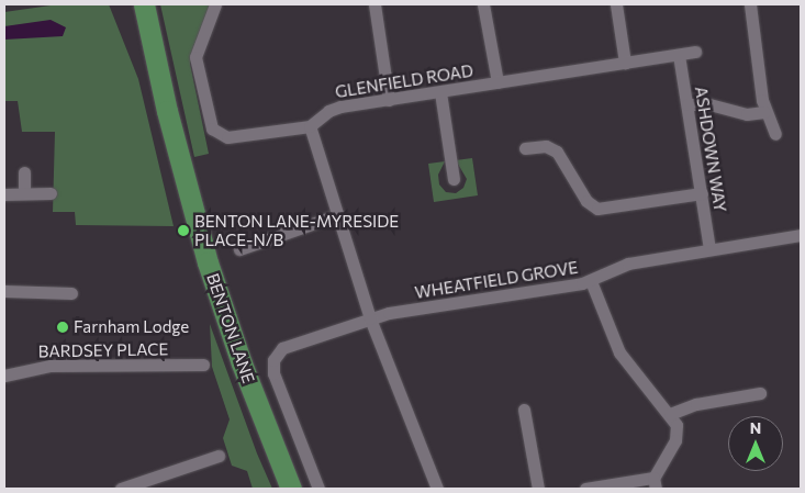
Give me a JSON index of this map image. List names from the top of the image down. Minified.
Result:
{"streets":{"main road":["BENTON LANE"],"street":["GLENFIELD ROAD","ASHDOWN WAY","WHEATFIELD GROVE","BARDSEY PLACE"]},"crossings":[["GLENFIELD ROAD","ASHDOWN WAY"],["ASHDOWN WAY","WHEATFIELD GROVE"],["WHEATFIELD GROVE","BENTON LANE"]],"places":["BENTON LANE-MYRESIDE PLACE-N/B","Farnham Lodge"],"north":"top"}
